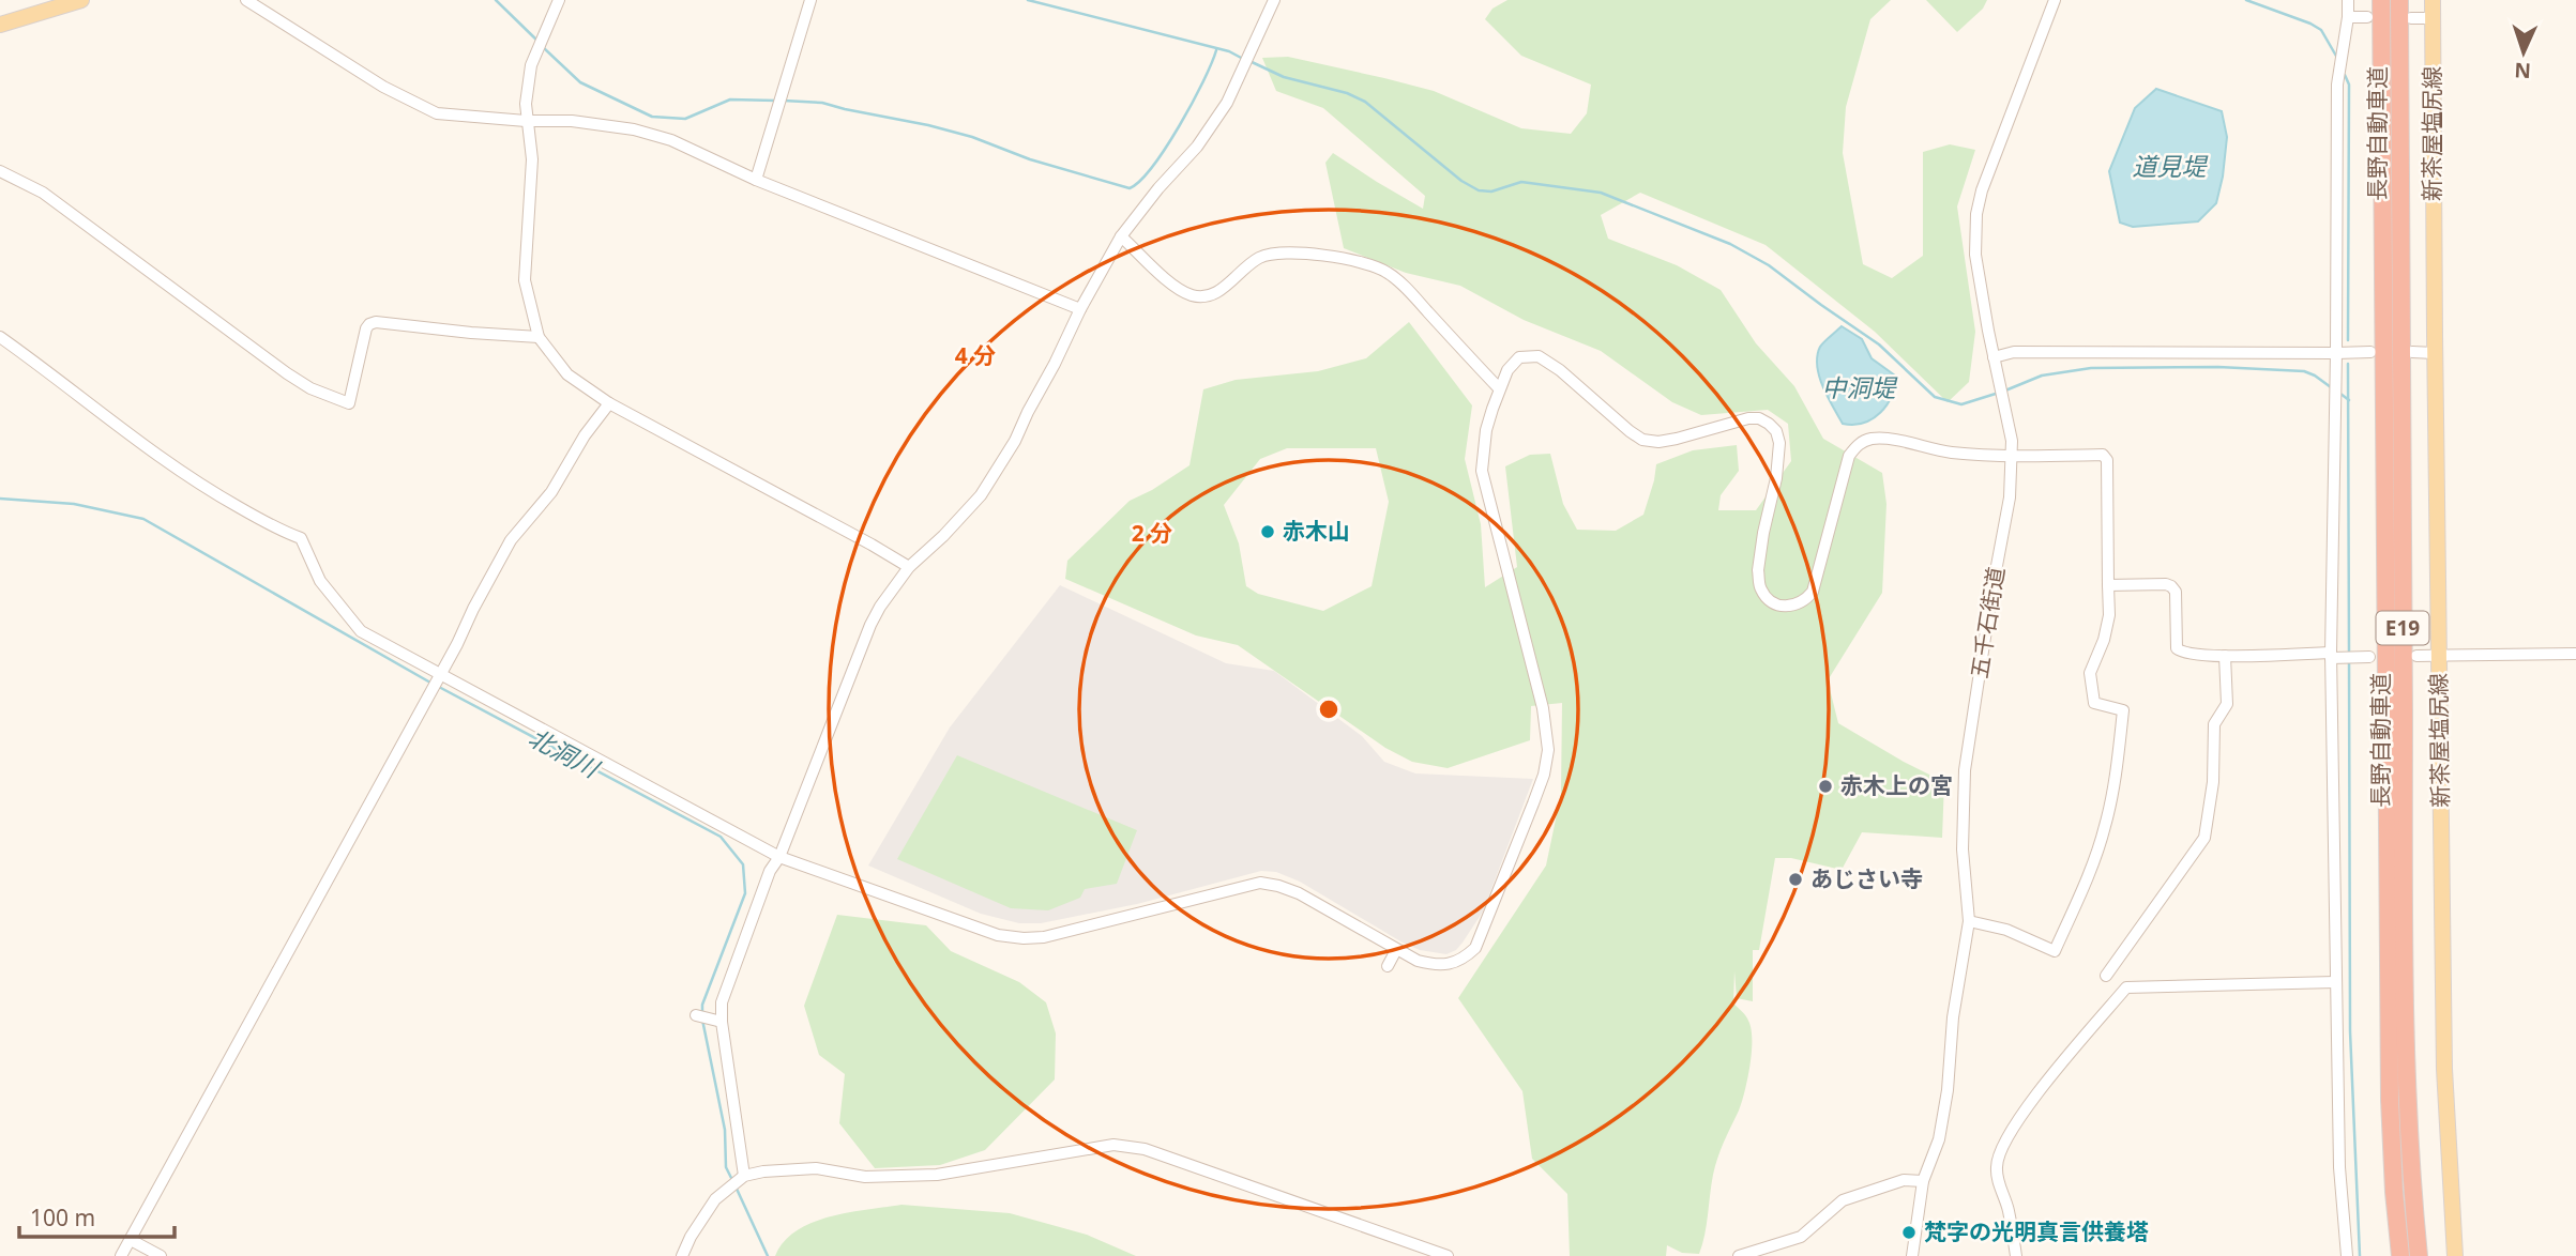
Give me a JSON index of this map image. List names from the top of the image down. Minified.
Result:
{"streets":{"highway":["長野自動車道","E19"],"main road":["新茶屋塩尻線"],"street":["五千石街道"]},"water":["道見堤","中洞堤","北洞川"],"places":["赤木山","赤木上の宮","あじさい寺","梵字の光明真言供養塔"],"scale_bar":"100 m","north":"bottom","rings":["4 分","2 分"]}
